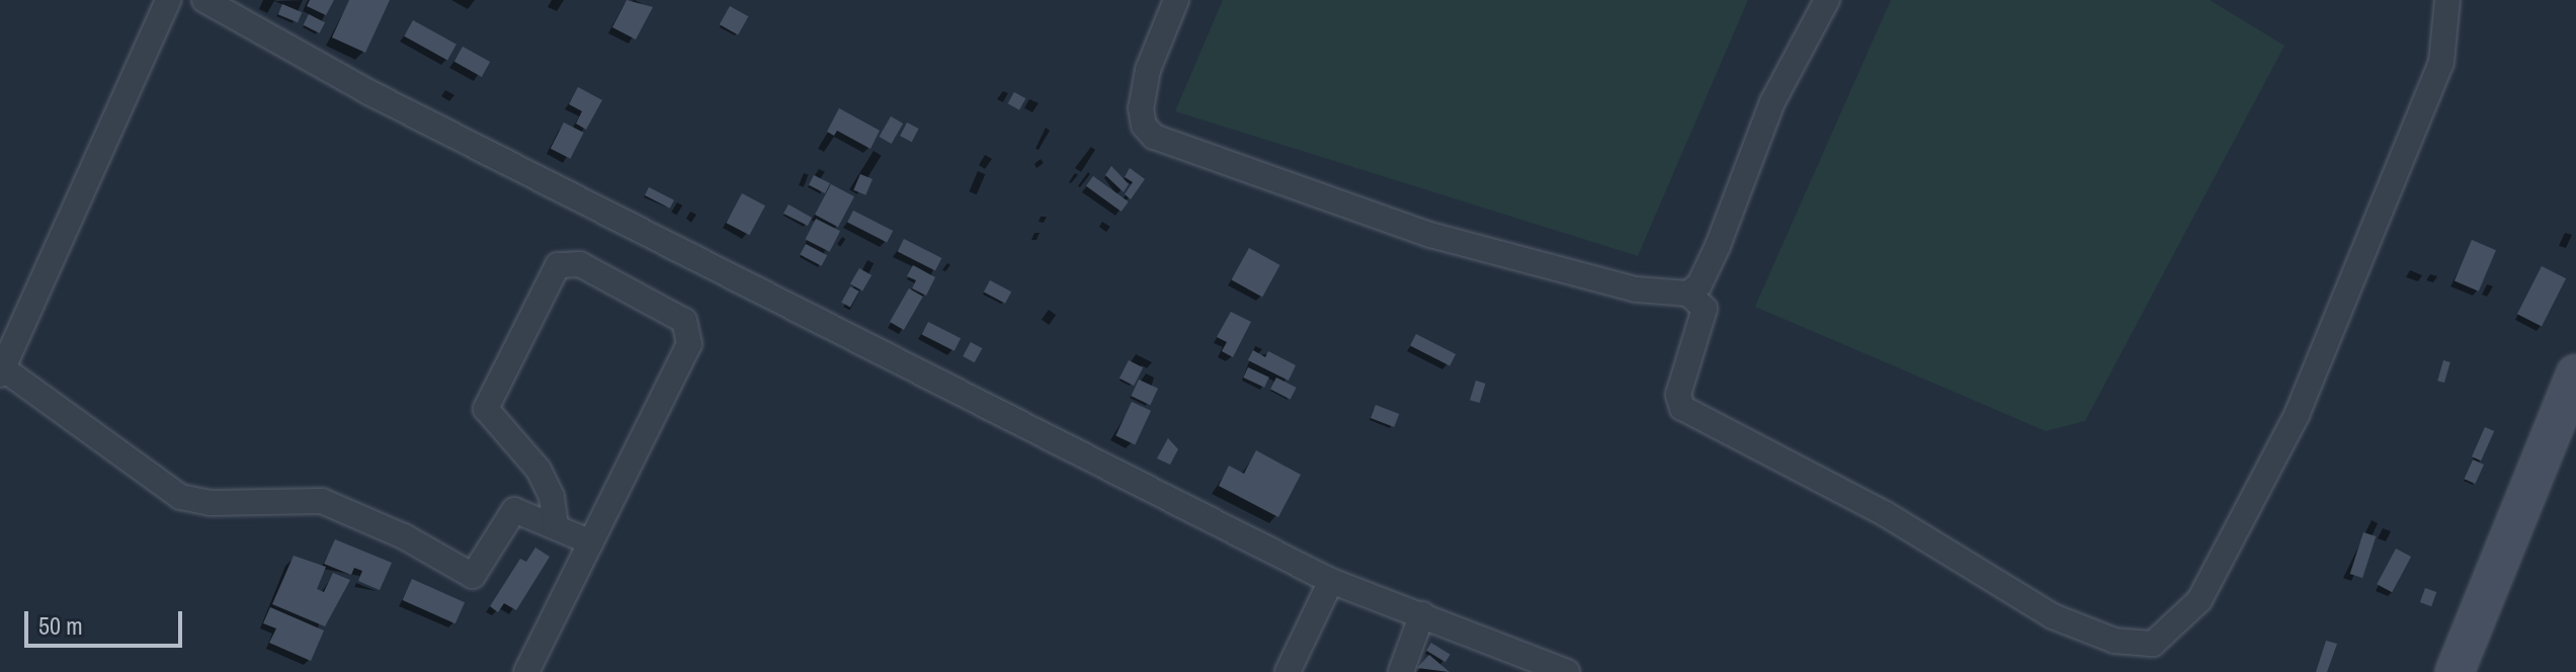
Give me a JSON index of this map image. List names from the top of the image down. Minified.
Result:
{"scale_bar":"50 m"}
